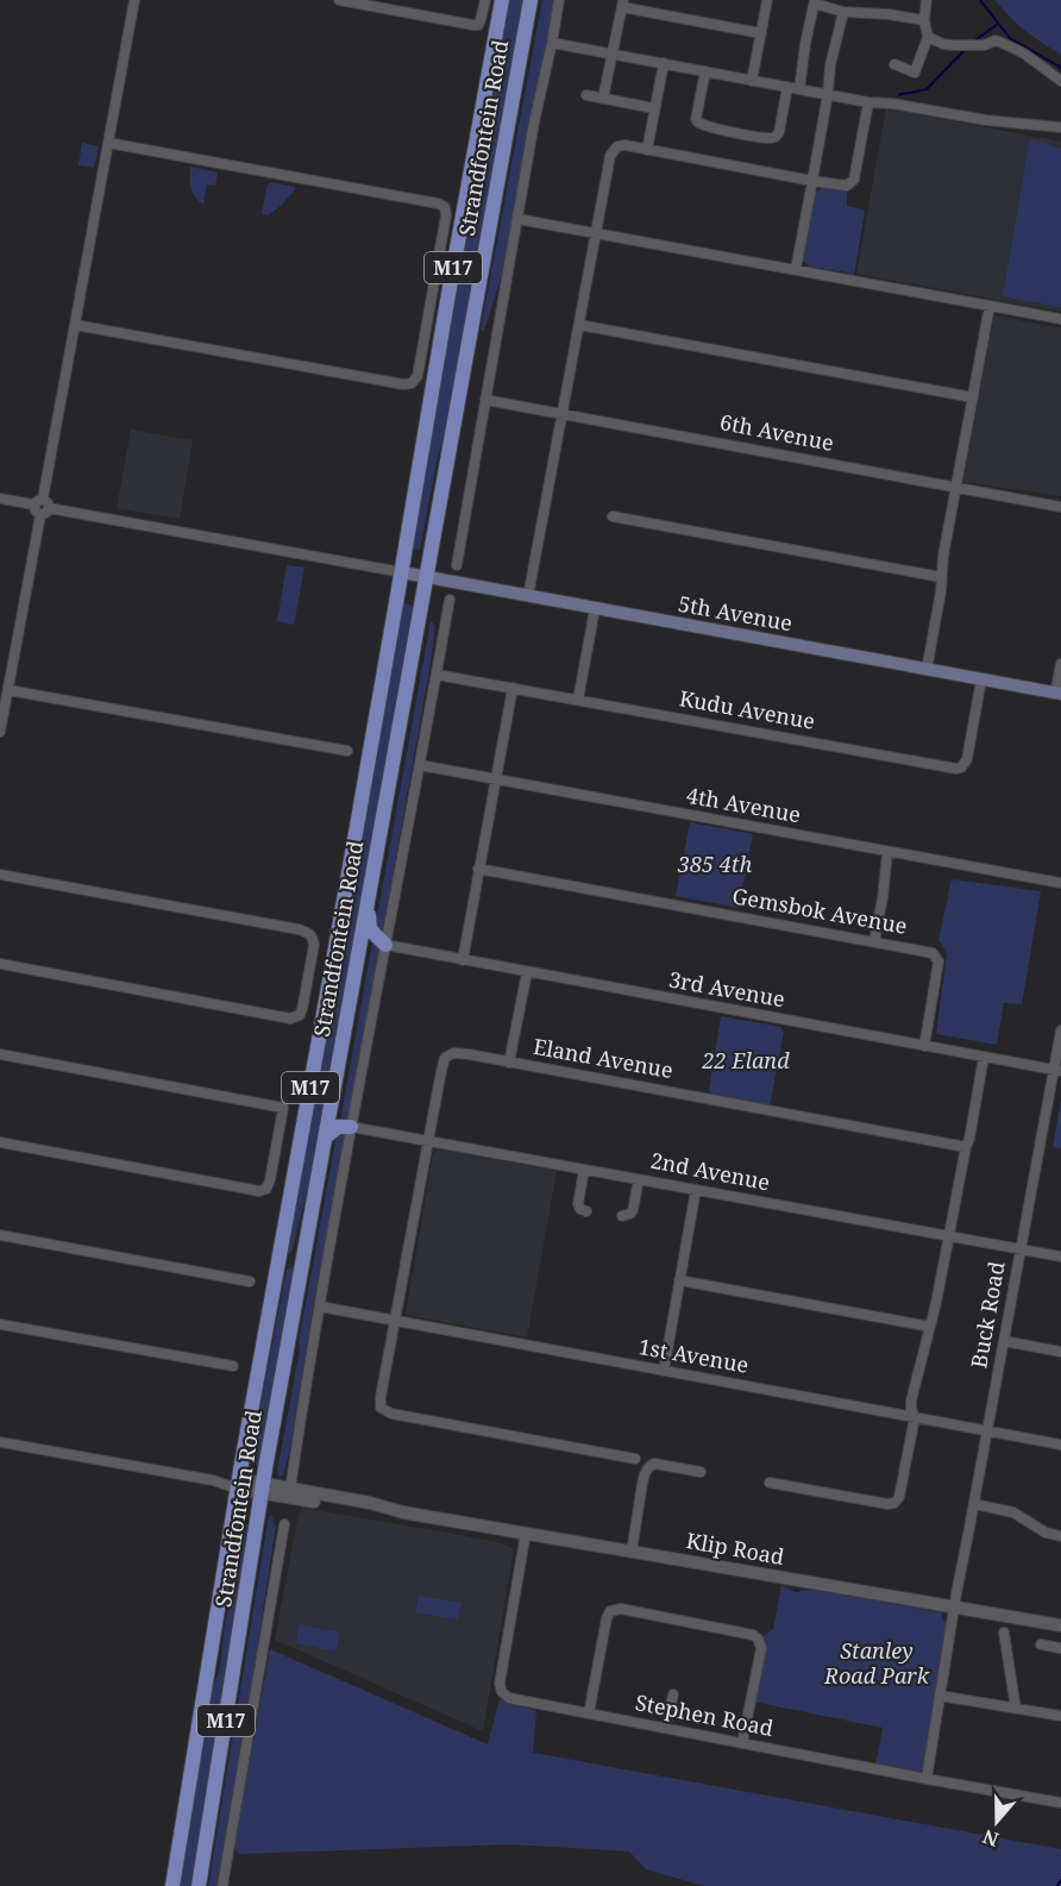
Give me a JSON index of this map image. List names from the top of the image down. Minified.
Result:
{"streets":{"main road":["Strandfontein Road","M17","5th Avenue"],"street":["6th Avenue","Kudu Avenue","4th Avenue","Gemsbok Avenue","3rd Avenue","Eland Avenue","2nd Avenue","Buck Road","1st Avenue","Klip Road","Stephen Road"]},"crossings":[["Strandfontein Road","5th Avenue"],["Strandfontein Road","Klip Road"],["5th Avenue","Kudu Avenue"],["Gemsbok Avenue","3rd Avenue"],["3rd Avenue","Buck Road"],["Eland Avenue","2nd Avenue"],["2nd Avenue","Buck Road"],["Buck Road","1st Avenue"],["Buck Road","Klip Road"],["Buck Road","Stephen Road"],["Klip Road","Stephen Road"]],"parks":["385 4th","22 Eland","Stanley Road Park"],"north":"bottom"}
